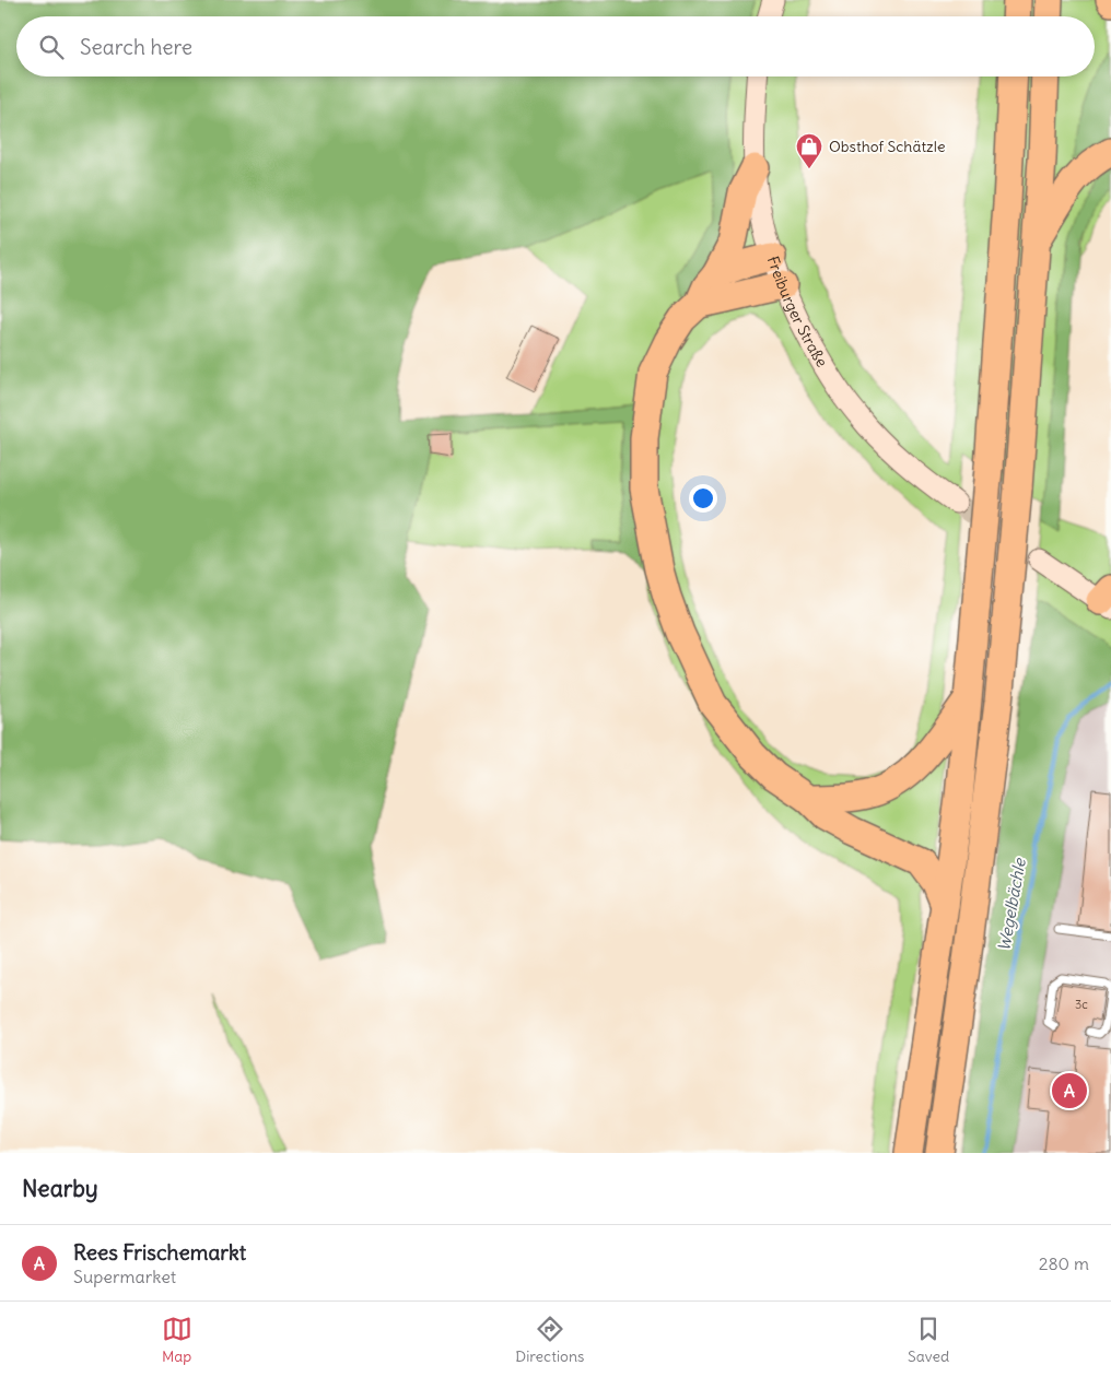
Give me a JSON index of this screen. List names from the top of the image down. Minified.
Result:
{"streets":{"main road":["Freiburger Straße"]},"water":["Wegelbächle"],"places":{"shop":["Obsthof Schätzle"]},"house_numbers":["3c"],"page":{"search":"Search here","pins":"A","heading":"Nearby","list":[{"mark":"A","name":"Rees Frischemarkt","note":"Supermarket","value":"280 m"}],"nav":["Map","Directions","Saved"]}}
